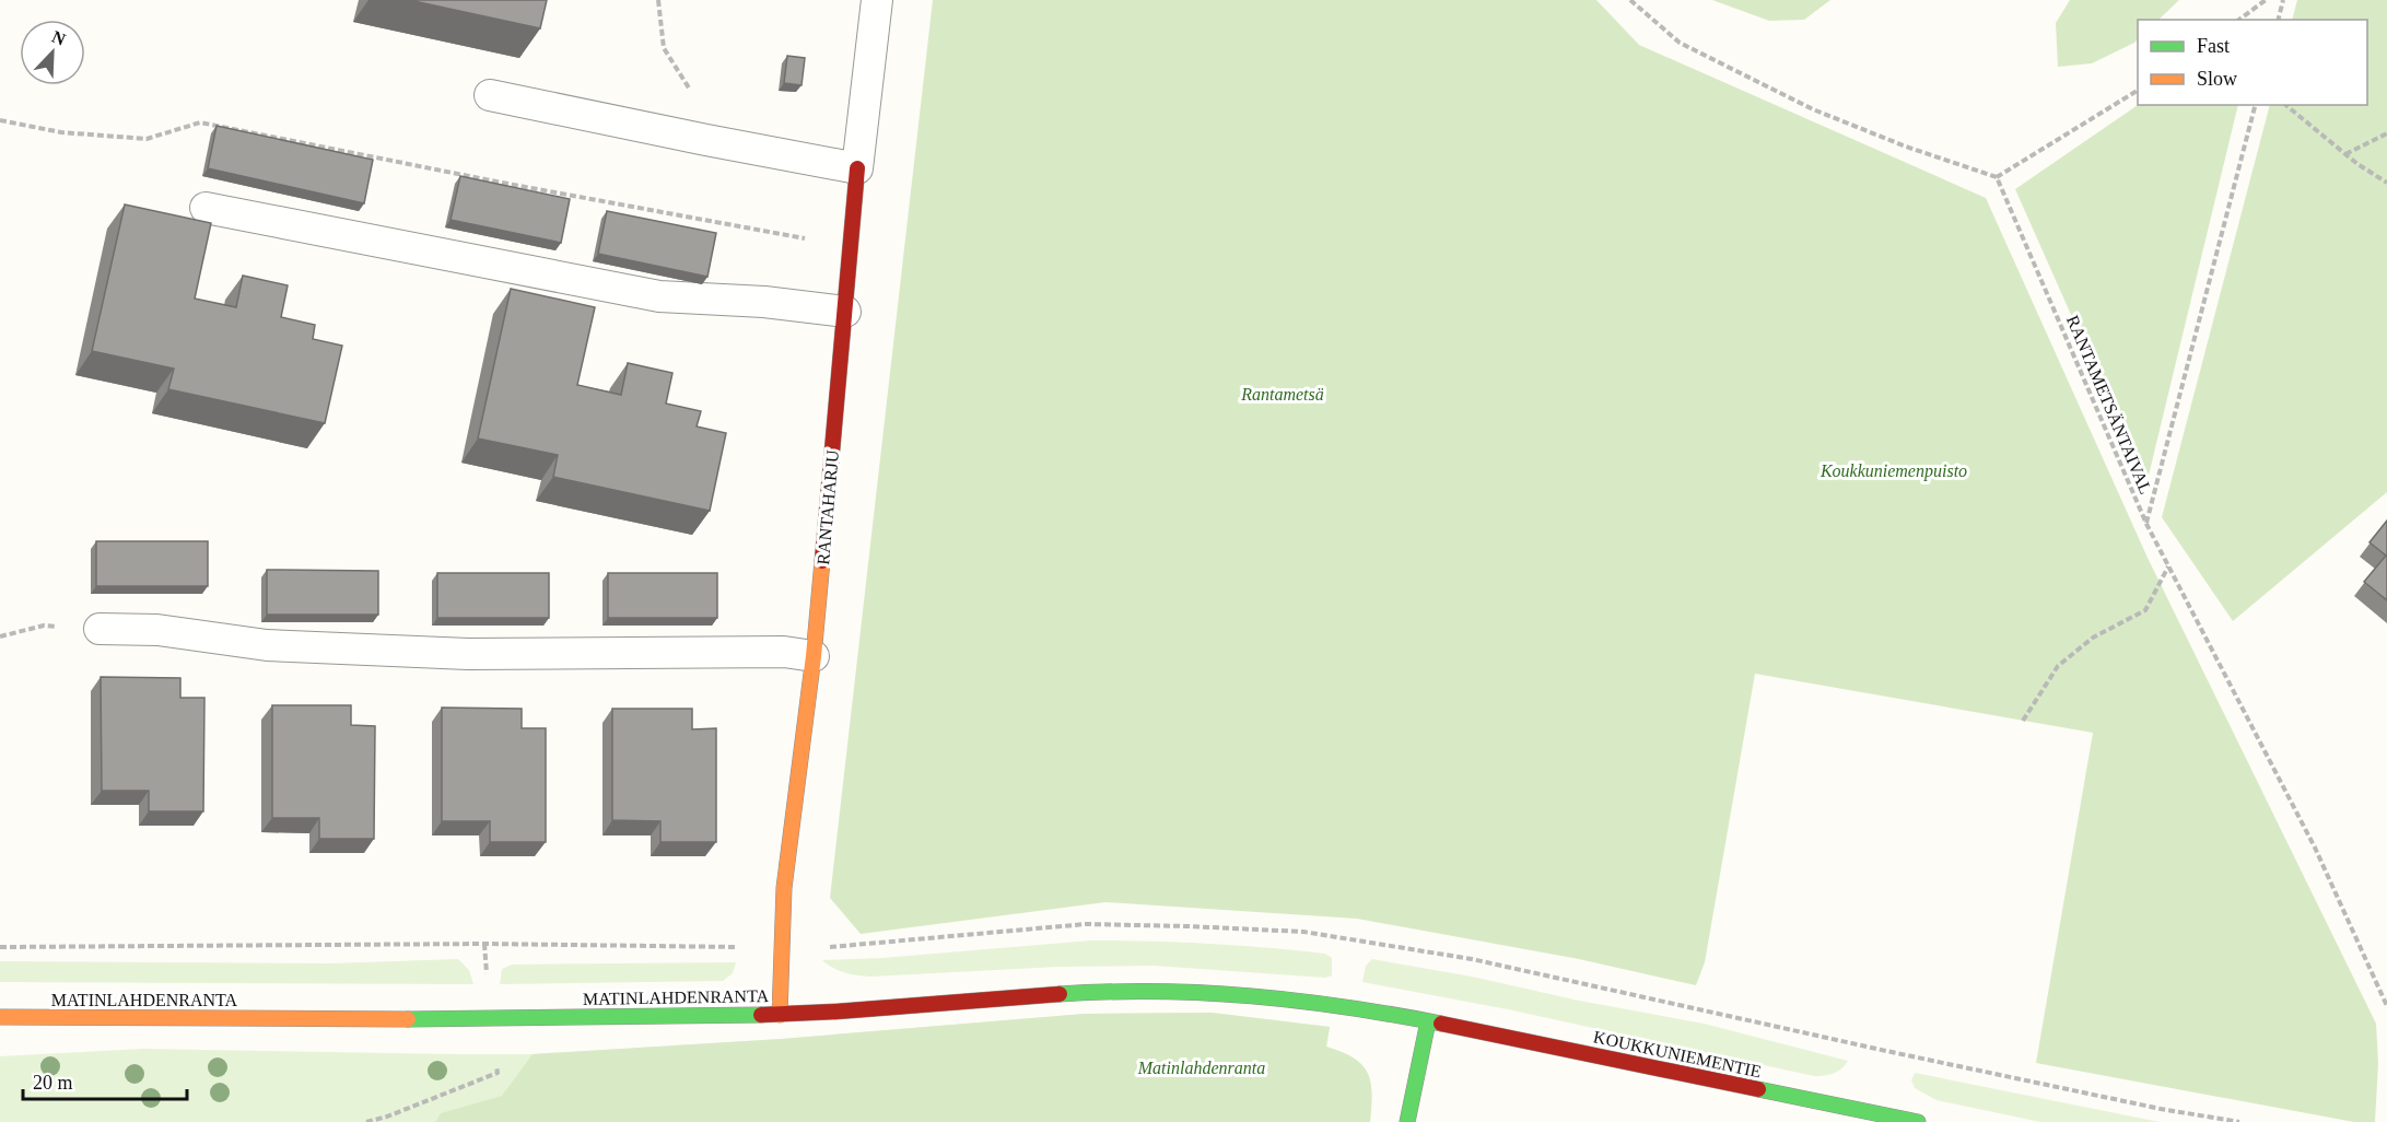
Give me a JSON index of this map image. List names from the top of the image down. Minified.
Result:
{"streets":{"street":["RANTAHARJU","MATINLAHDENRANTA","KOUKKUNIEMENTIE"],"path":["RANTAMETSÄNTAIVAL"]},"crossings":[["RANTAHARJU","MATINLAHDENRANTA"],["MATINLAHDENRANTA","KOUKKUNIEMENTIE"]],"parks":["Rantametsä","Koukkuniemenpuisto","Matinlahdenranta"],"legend":["Fast","Slow"],"scale_bar":"20 m","north":"top right"}
